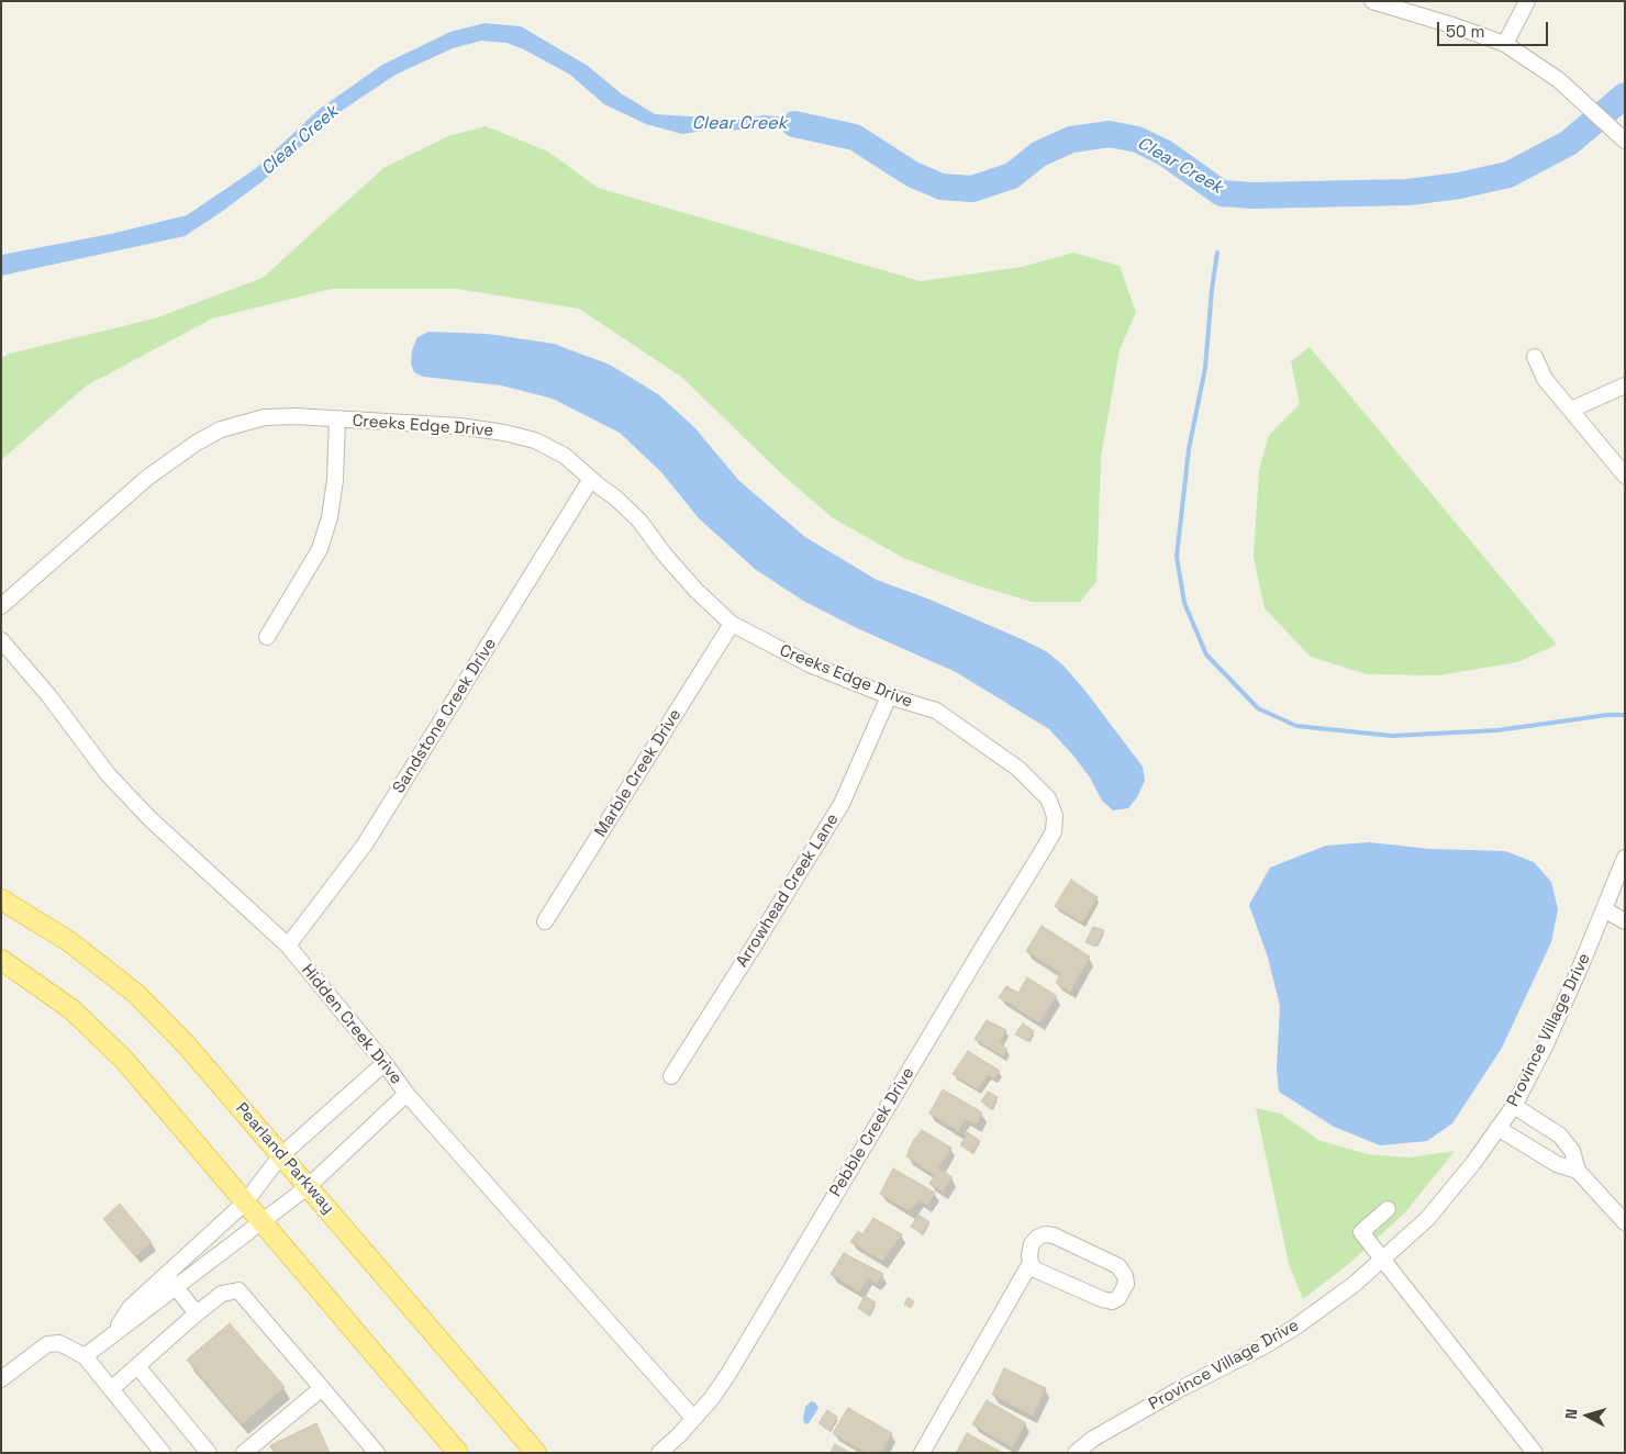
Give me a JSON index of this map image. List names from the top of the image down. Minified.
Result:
{"streets":{"main road":["Pearland Parkway"],"street":["Creeks Edge Drive","Sandstone Creek Drive","Marble Creek Drive","Arrowhead Creek Lane","Hidden Creek Drive","Province Village Drive","Pebble Creek Drive"]},"crossings":[["Creeks Edge Drive","Sandstone Creek Drive"],["Creeks Edge Drive","Marble Creek Drive"],["Creeks Edge Drive","Arrowhead Creek Lane"],["Creeks Edge Drive","Pebble Creek Drive"],["Sandstone Creek Drive","Hidden Creek Drive"],["Hidden Creek Drive","Pebble Creek Drive"]],"water":["Clear Creek"],"scale_bar":"50 m","north":"left"}
